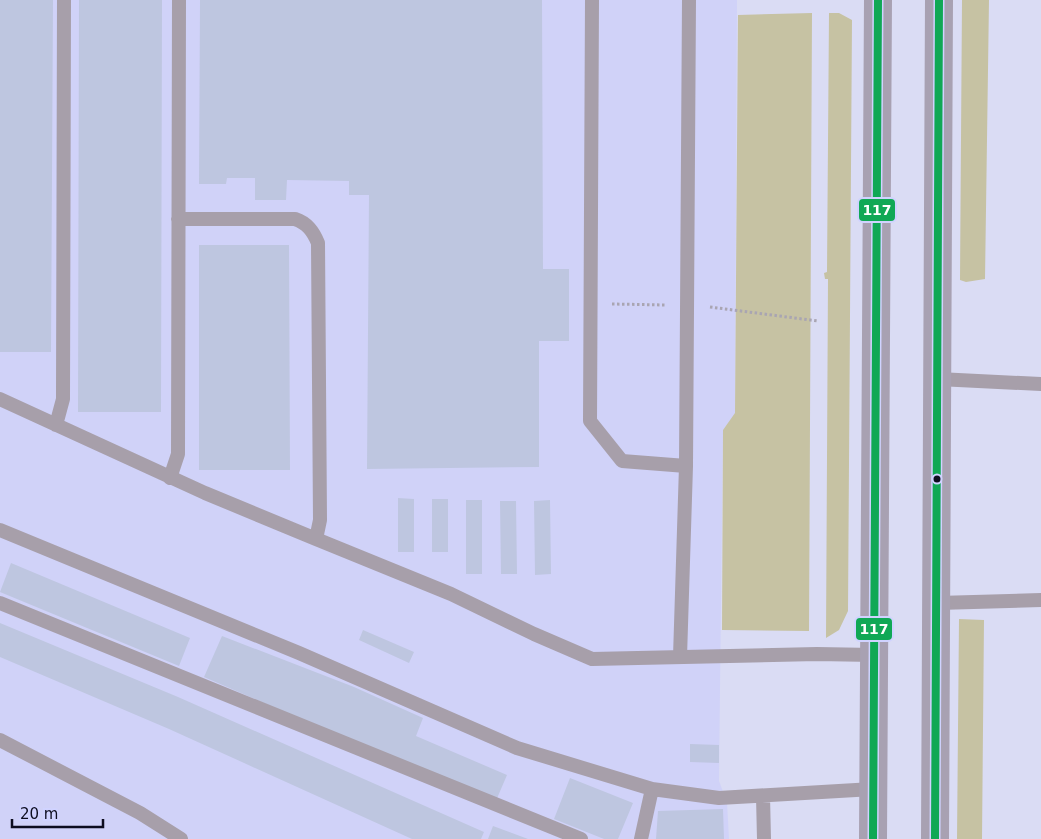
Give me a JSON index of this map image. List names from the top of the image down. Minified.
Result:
{"lines":["transit line 117"],"scale_bar":"20 m"}
